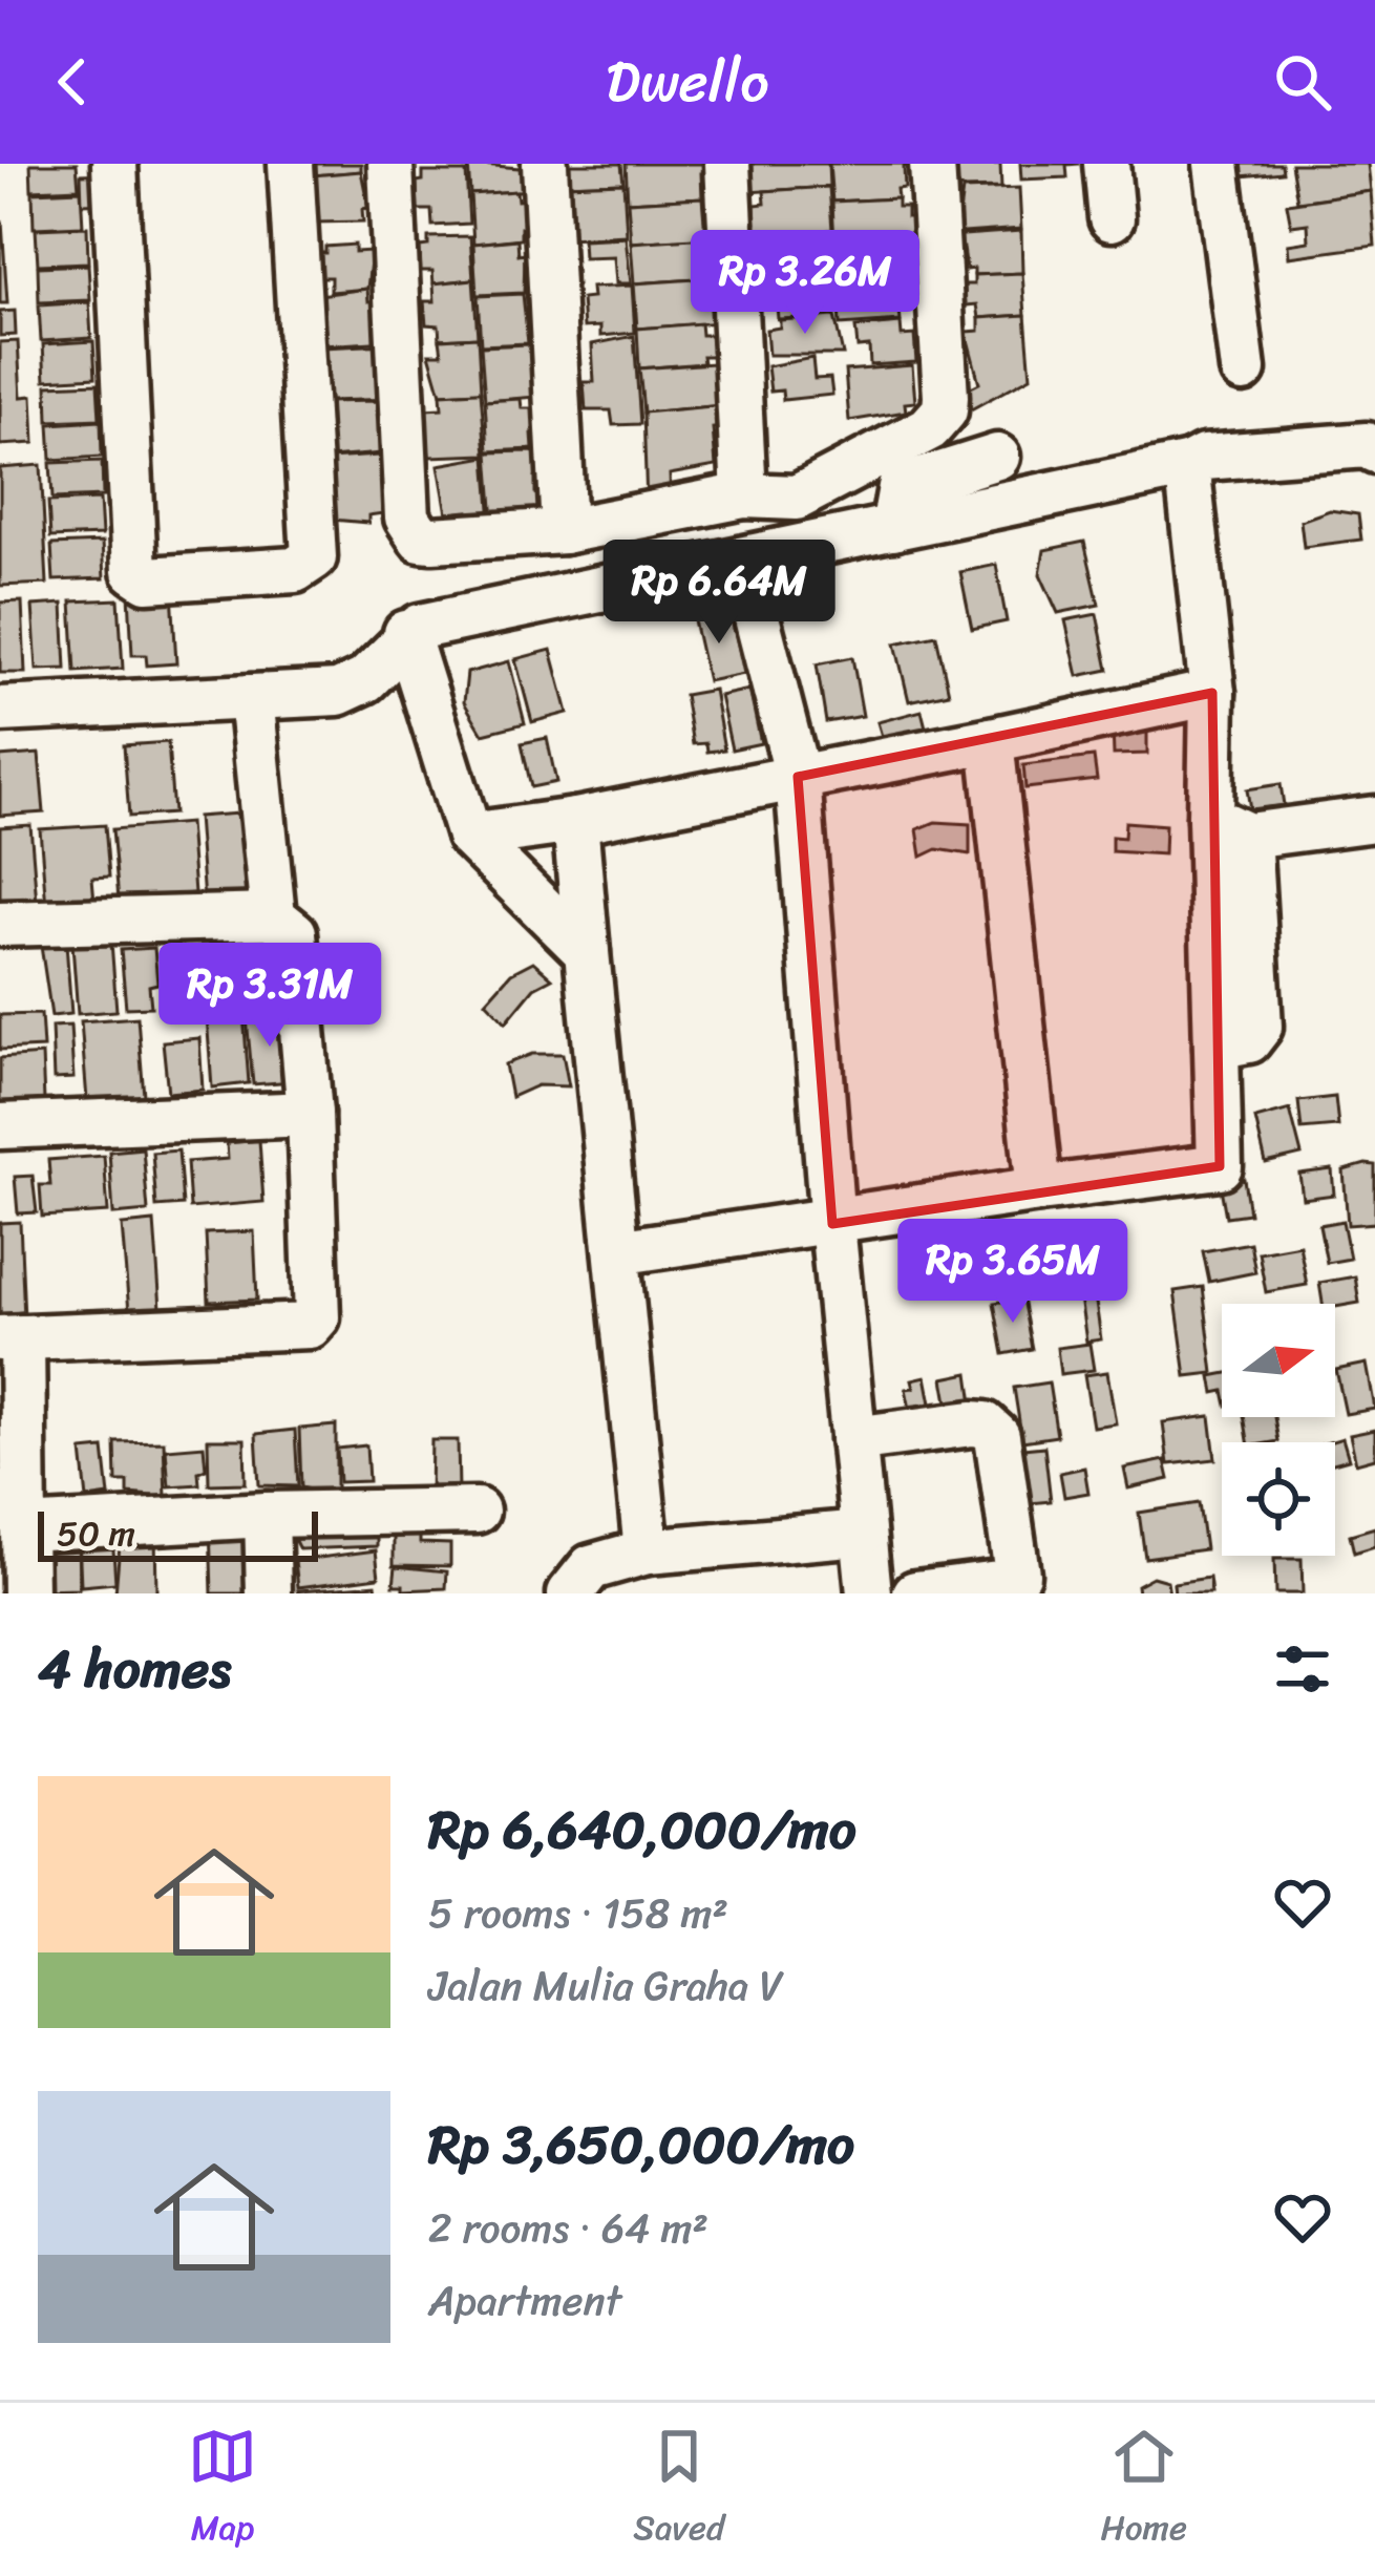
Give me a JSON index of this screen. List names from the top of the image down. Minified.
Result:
{"scale_bar":"50 m","north":"right","page":{"header":"Dwello","price":["Rp 3.26M","Rp 6.64M","Rp 3.31M","Rp 3.65M"],"scale":"50 m","heading":"4 homes","list":[{"name":"Rp 6,640,000/mo","note":"5 rooms · 158 m² · Jalan Mulia Graha V"},{"name":"Rp 3,650,000/mo","note":"2 rooms · 64 m² · Apartment"}],"tabs":["Map","Saved","Home"]}}
